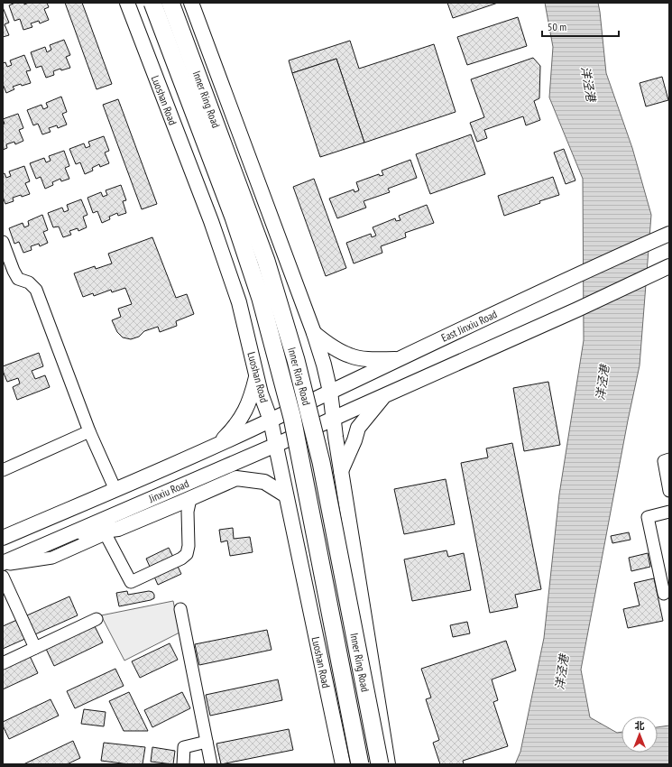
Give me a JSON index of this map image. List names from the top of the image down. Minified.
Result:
{"streets":{"highway":["Inner Ring Road"],"main road":["Luoshan Road","East Jinxiu Road","Jinxiu Road"]},"crossings":[["Luoshan Road","East Jinxiu Road"],["Luoshan Road","Jinxiu Road"],["East Jinxiu Road","Jinxiu Road"]],"water":["洋泾港"],"scale_bar":"50 m","north":"top"}
